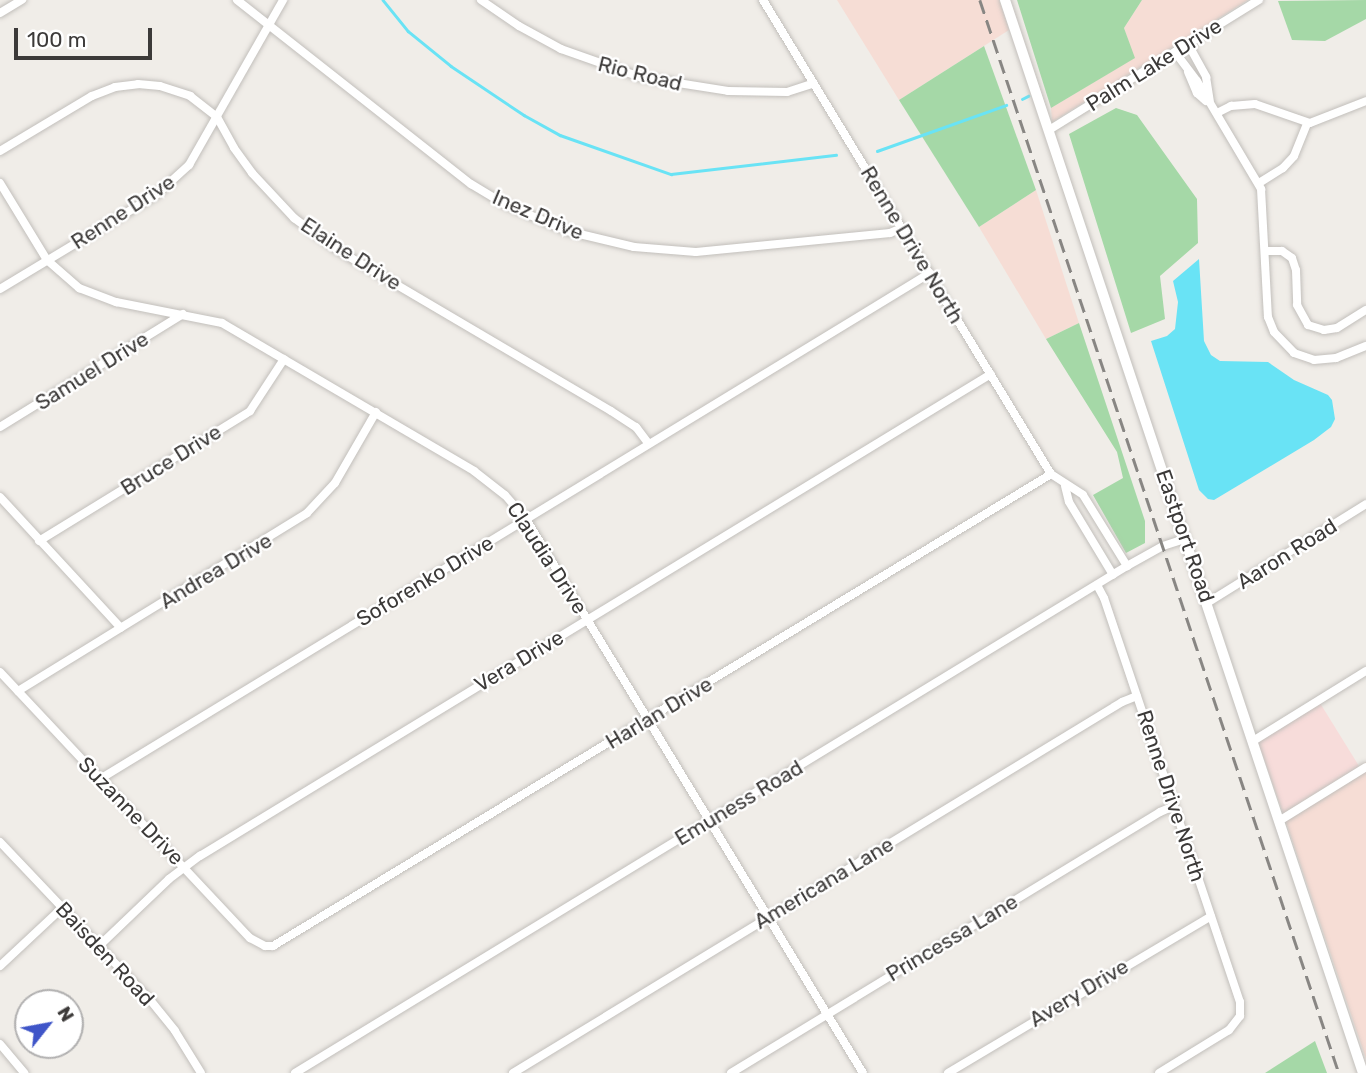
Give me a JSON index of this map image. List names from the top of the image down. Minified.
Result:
{"streets":{"street":["Palm Lake Drive","Rio Road","Renne Drive","Inez Drive","Renne Drive North","Elaine Drive","Samuel Drive","Bruce Drive","Eastport Road","Aaron Road","Claudia Drive","Andrea Drive","Soforenko Drive","Vera Drive","Harlan Drive","Emuness Road","Suzanne Drive","Americana Lane","Princessa Lane","Baisden Road","Avery Drive"]},"crossings":[["Palm Lake Drive","Eastport Road"],["Rio Road","Renne Drive North"],["Renne Drive","Inez Drive"],["Renne Drive","Elaine Drive"],["Renne Drive","Claudia Drive"],["Inez Drive","Renne Drive North"],["Renne Drive North","Soforenko Drive"],["Renne Drive North","Vera Drive"],["Renne Drive North","Harlan Drive"],["Renne Drive North","Emuness Road"],["Renne Drive North","Americana Lane"],["Renne Drive North","Princessa Lane"],["Renne Drive North","Avery Drive"],["Elaine Drive","Soforenko Drive"],["Samuel Drive","Claudia Drive"],["Bruce Drive","Claudia Drive"],["Eastport Road","Aaron Road"],["Eastport Road","Emuness Road"],["Claudia Drive","Andrea Drive"],["Claudia Drive","Soforenko Drive"],["Claudia Drive","Vera Drive"],["Claudia Drive","Harlan Drive"],["Claudia Drive","Emuness Road"],["Claudia Drive","Americana Lane"],["Claudia Drive","Princessa Lane"],["Andrea Drive","Suzanne Drive"],["Soforenko Drive","Suzanne Drive"],["Vera Drive","Suzanne Drive"],["Vera Drive","Baisden Road"],["Harlan Drive","Suzanne Drive"]],"scale_bar":"100 m","north":"top right"}
